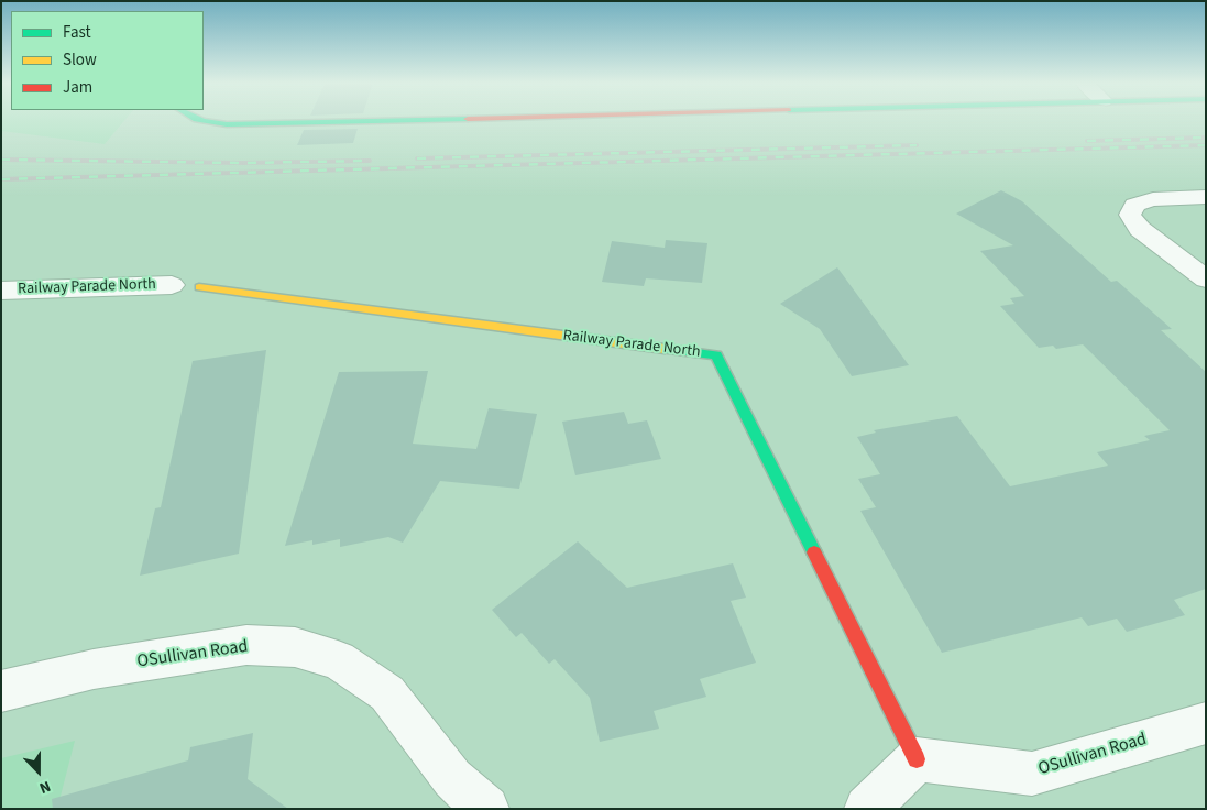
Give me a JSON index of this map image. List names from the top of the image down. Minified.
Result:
{"streets":{"street":["Railway Parade North","OSullivan Road"]},"crossings":[["Railway Parade North","OSullivan Road"]],"legend":["Fast","Slow","Jam"],"north":"bottom"}
